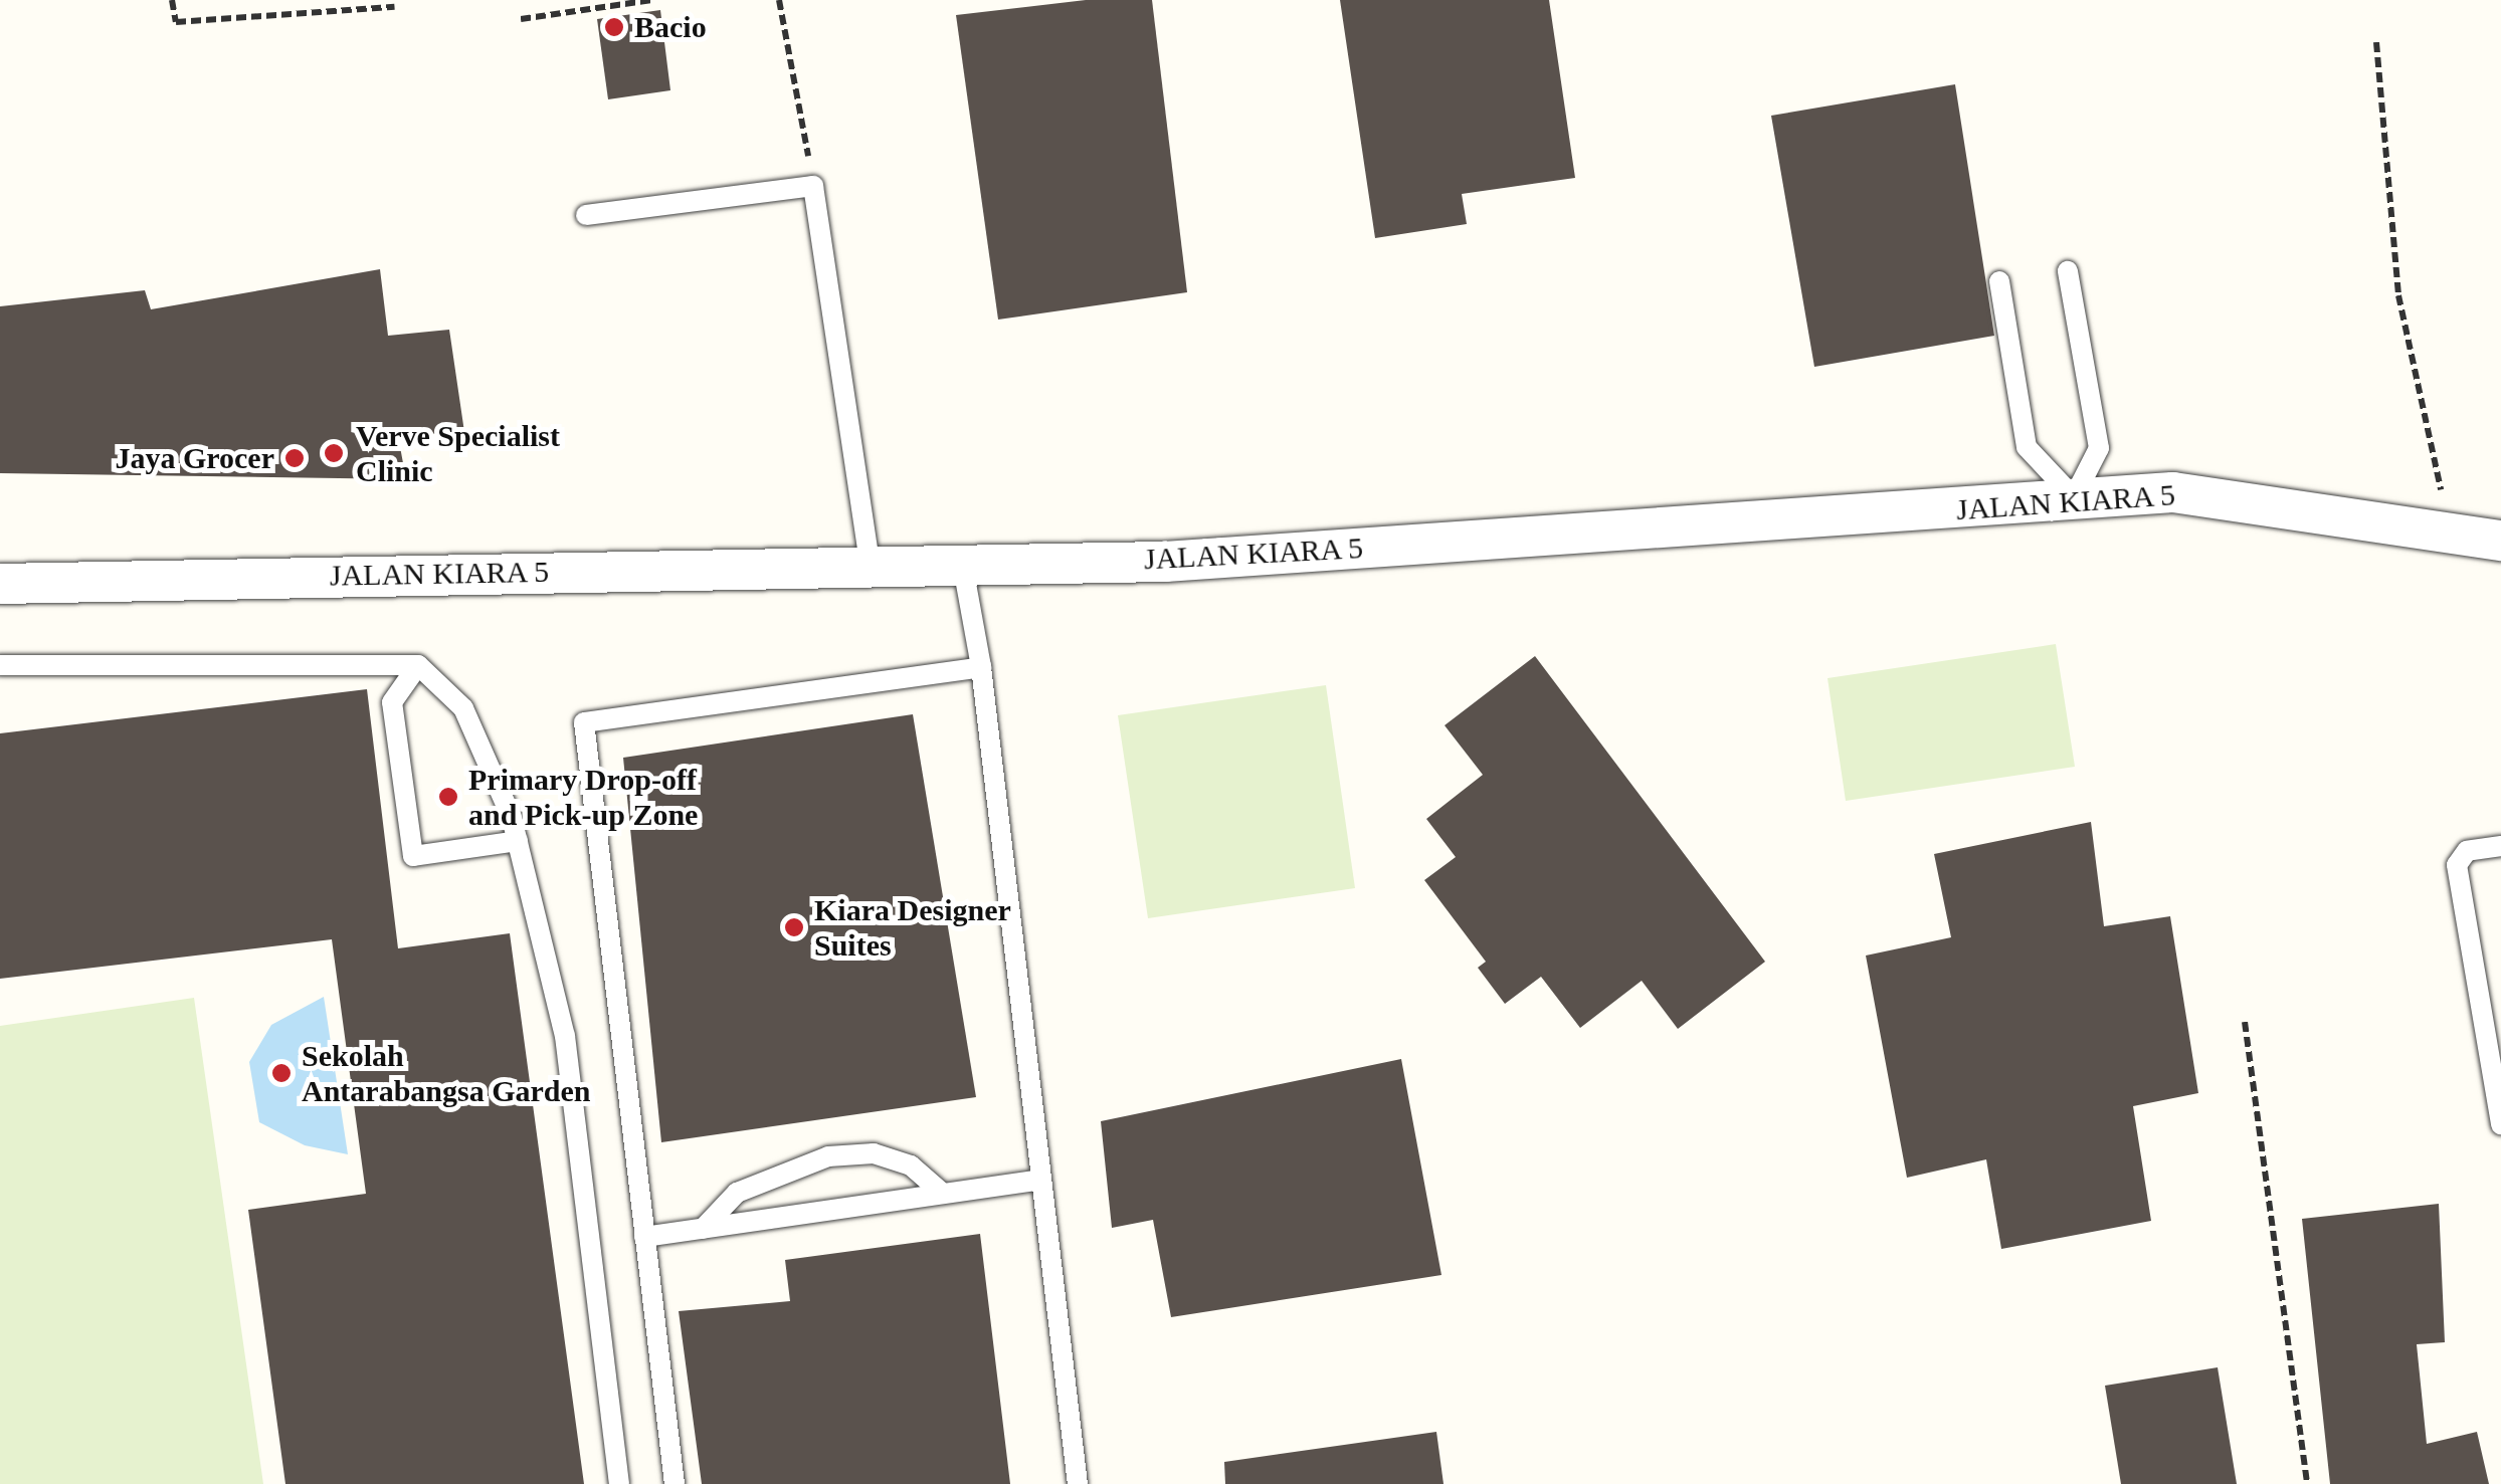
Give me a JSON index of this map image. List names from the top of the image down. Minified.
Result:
{"streets":{"street":["JALAN KIARA 5"]},"places":["Bacio","Verve Specialist Clinic","Jaya Grocer","Primary Drop-off and Pick-up Zone","Kiara Designer Suites","Sekolah Antarabangsa Garden"]}
